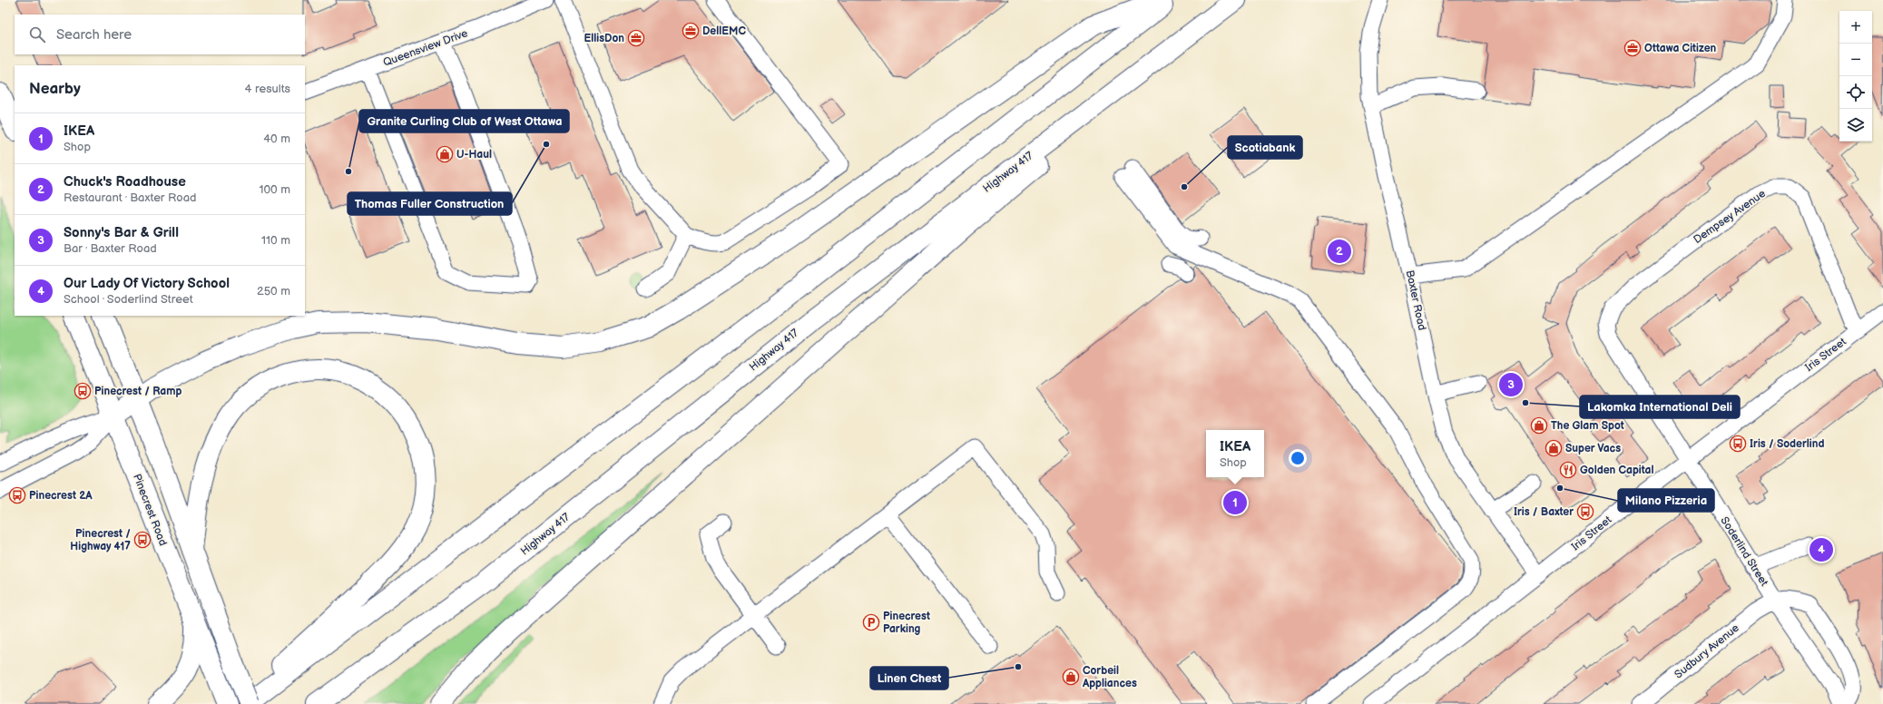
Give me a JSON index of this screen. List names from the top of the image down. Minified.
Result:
{"streets":{"main road":["Highway 417","Pinecrest Road"],"street":["Queensview Drive","Dempsey Avenue","Baxter Road","Iris Street","Soderlind Street","Sudbury Avenue"]},"crossings":[["Dempsey Avenue","Iris Street"],["Dempsey Avenue","Soderlind Street"],["Baxter Road","Iris Street"],["Iris Street","Soderlind Street"],["Soderlind Street","Sudbury Avenue"]],"places":{"office":["DellEMC","EllisDon","Ottawa Citizen"],"other":["Thomas Fuller Construction","Granite Curling Club of West Ottawa","Scotiabank","Lakomka International Deli","Milano Pizzeria","Linen Chest"],"shop":["U-Haul","The Glam Spot","Super Vacs","Corbeil Appliances"],"bus stop":["Pinecrest / Ramp","Iris / Soderlind","Pinecrest 2A","Iris / Baxter","Pinecrest / Highway 417"],"restaurant":["Golden Capital"],"parking":["Pinecrest Parking"]},"page":{"map_buttons":["+","−"],"search":"Search here","heading":["Nearby","4 results"],"list":[{"mark":"1","name":"IKEA","note":"Shop","value":"40 m"},{"mark":"2","name":"Chuck's Roadhouse","note":"Restaurant · Baxter Road","value":"100 m"},{"mark":"3","name":"Sonny's Bar & Grill","note":"Bar · Baxter Road","value":"110 m"},{"mark":"4","name":"Our Lady Of Victory School","note":"School · Soderlind Street","value":"250 m"}],"pins":["2","3","1","4"],"popup":["IKEA","Shop"]}}
